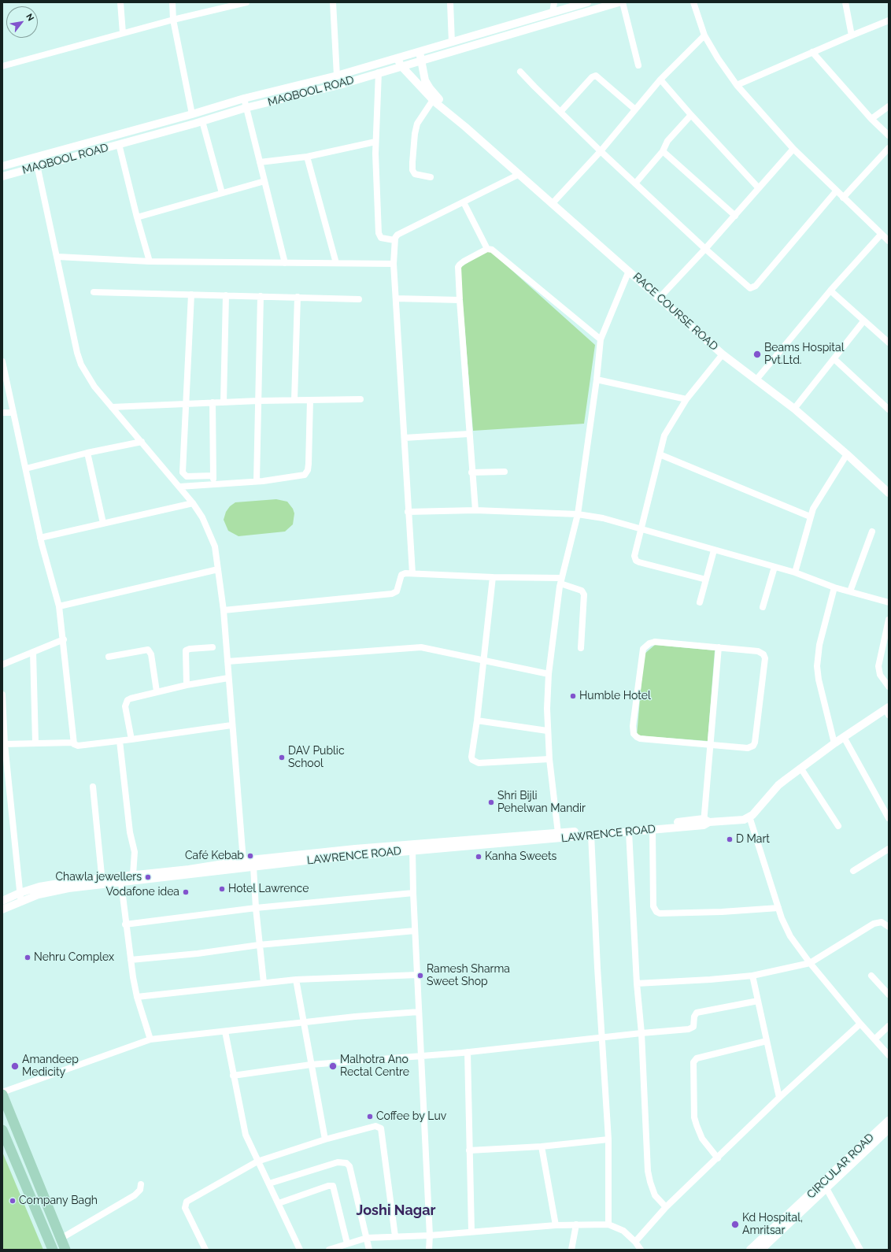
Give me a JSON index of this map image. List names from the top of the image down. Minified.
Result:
{"streets":{"street":["MAQBOOL ROAD","RACE COURSE ROAD","LAWRENCE ROAD","CIRCULAR ROAD"]},"crossings":[["MAQBOOL ROAD","RACE COURSE ROAD"]],"districts":["Joshi Nagar"],"places":["Beams Hospital Pvt.Ltd.","Humble Hotel","DAV Public School","Shri Bijli Pehelwan Mandir","D Mart","Café Kebab","Kanha Sweets","Chawla jewellers","Hotel Lawrence","Vodafone idea","Nehru Complex","Ramesh Sharma Sweet Shop","Amandeep Medicity","Malhotra Ano Rectal Centre","Coffee by Luv","Company Bagh","Kd Hospital, Amritsar"],"north":"top right"}
